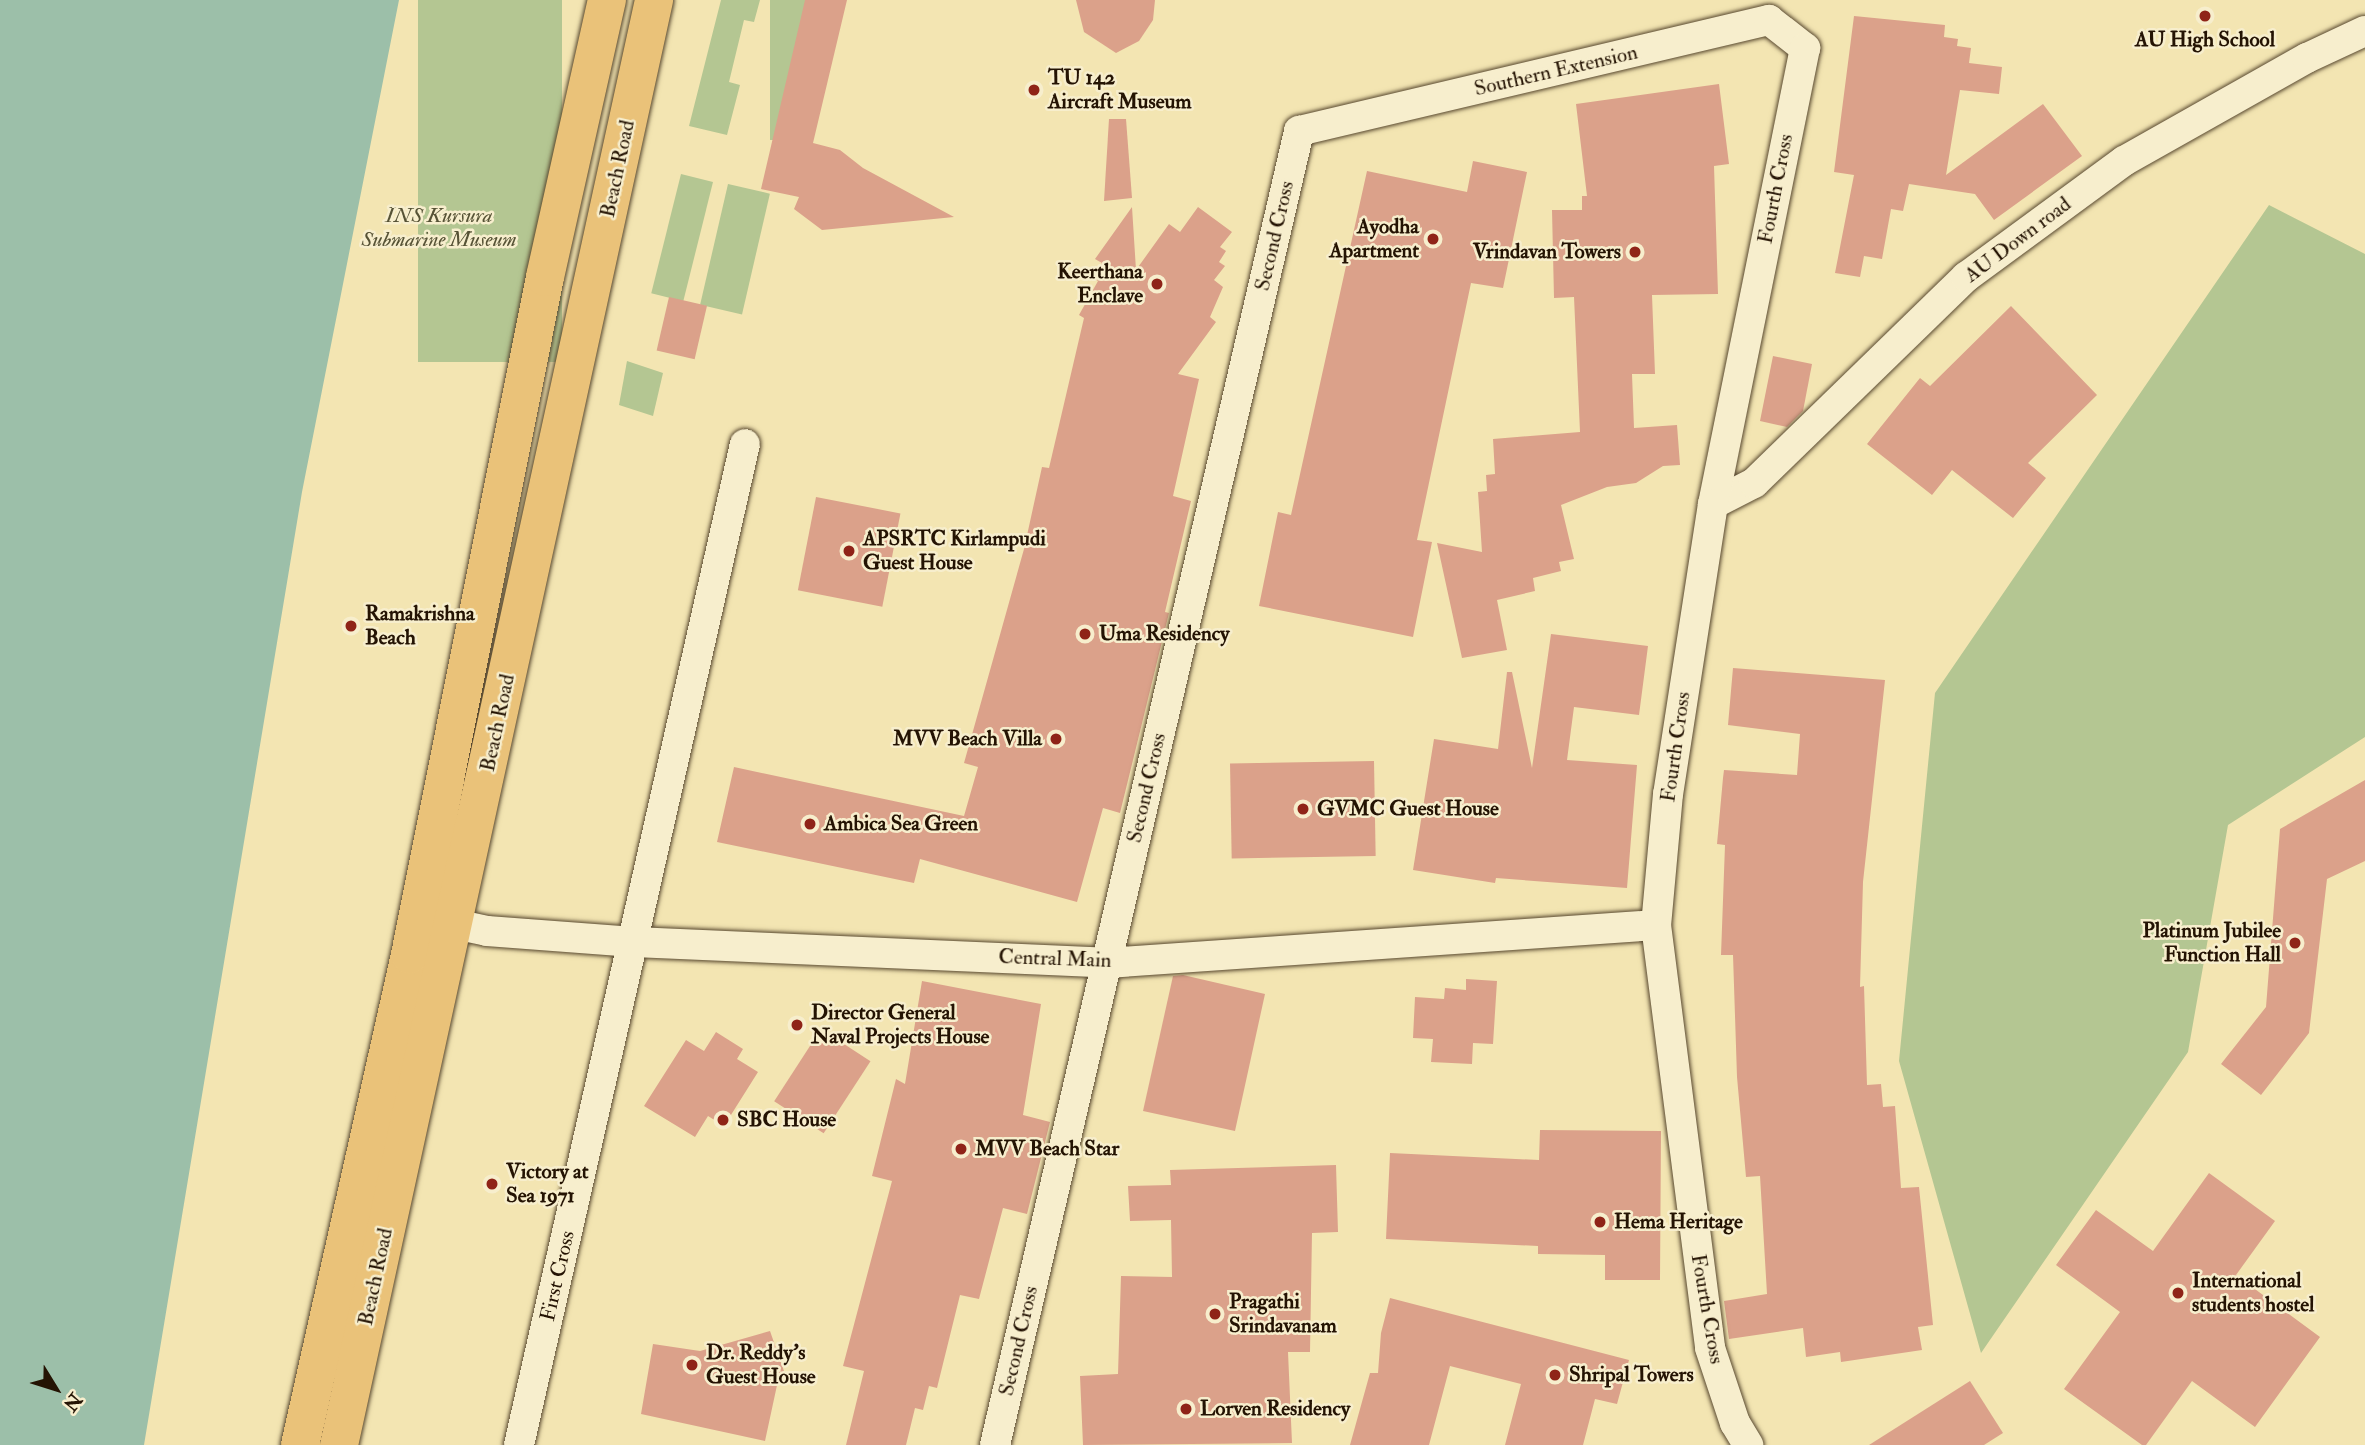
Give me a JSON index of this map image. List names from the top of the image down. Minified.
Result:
{"streets":{"main road":["Beach Road"],"street":["Southern Extension","Fourth Cross","Second Cross","AU Down road","Central Main","First Cross"]},"crossings":[["Southern Extension","Fourth Cross"],["Southern Extension","Second Cross"],["Beach Road","Central Main"],["Fourth Cross","AU Down road"],["Fourth Cross","Central Main"],["Second Cross","Central Main"],["Central Main","First Cross"]],"parks":["INS Kursura Submarine Museum"],"places":["AU High School","TU 142 Aircraft Museum","Ayodha Apartment","Vrindavan Towers","Keerthana Enclave","APSRTC Kirlampudi Guest House","Ramakrishna Beach","Uma Residency","MVV Beach Villa","GVMC Guest House","Ambica Sea Green","Platinum Jubilee Function Hall","Director General Naval Projects House","SBC House","MVV Beach Star","Victory at Sea 1971","Hema Heritage","International students hostel","Pragathi Srindavanam","Dr. Reddy's Guest House","Shripal Towers","Lorven Residency"],"north":"bottom right"}
